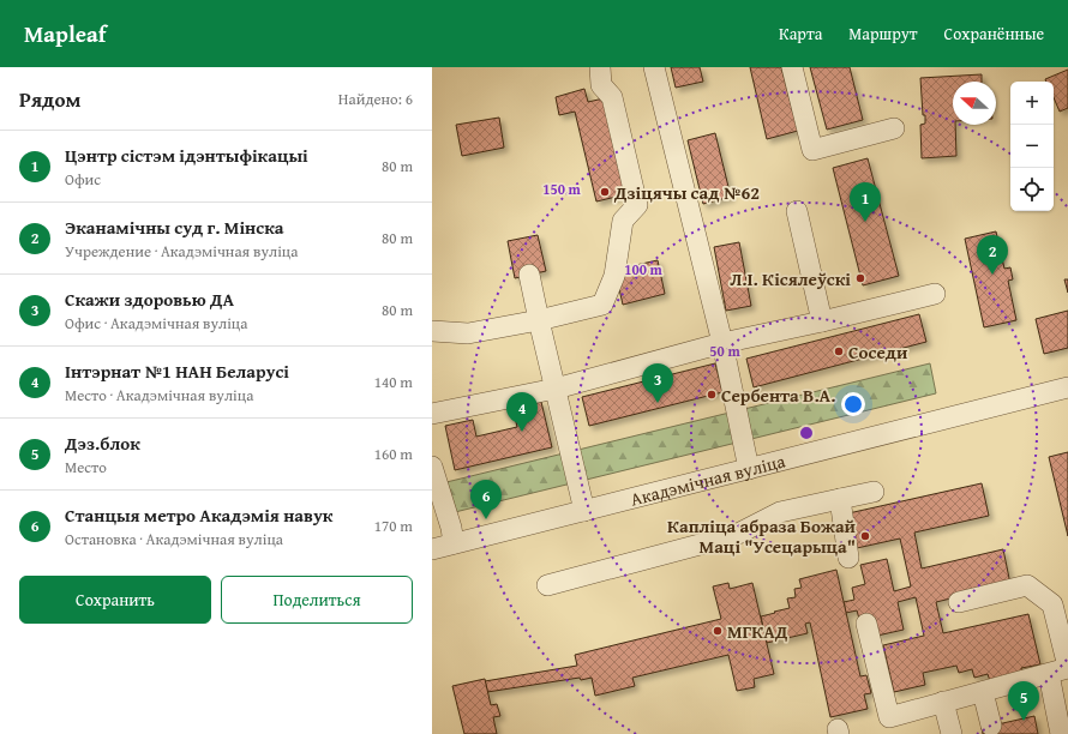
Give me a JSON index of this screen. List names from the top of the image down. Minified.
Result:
{"streets":{"street":["Акадэмічная вуліца"]},"places":["Дзіцячы сад №62","Л.І. Кісялеўскі","Соседи","Сербента В.А.","Капліца абраза Божай Маці \"Усецарыца\"","МГКАД"],"north":"left","page":{"header":"Mapleaf","nav":["Карта","Маршрут","Сохранённые"],"heading":["Рядом","Найдено: 6"],"map_buttons":["+","−"],"list":[{"mark":"1","name":"Цэнтр сістэм ідэнтыфікацыі","note":"Офис","value":"80 m"},{"mark":"2","name":"Эканамічны суд г. Мінска","note":"Учреждение · Акадэмічная вуліца","value":"80 m"},{"mark":"3","name":"Скажи здоровью ДА","note":"Офис · Акадэмічная вуліца","value":"80 m"},{"mark":"4","name":"Інтэрнат №1 НАН Беларусі","note":"Место · Акадэмічная вуліца","value":"140 m"},{"mark":"5","name":"Дэз.блок","note":"Место","value":"160 m"},{"mark":"6","name":"Станцыя метро Акадэмія навук","note":"Остановка · Акадэмічная вуліца","value":"170 m"}],"pins":["1","2","3","4","6","5"],"buttons":["Сохранить","Поделиться"]},"rings":["150 m","100 m","50 m"]}
